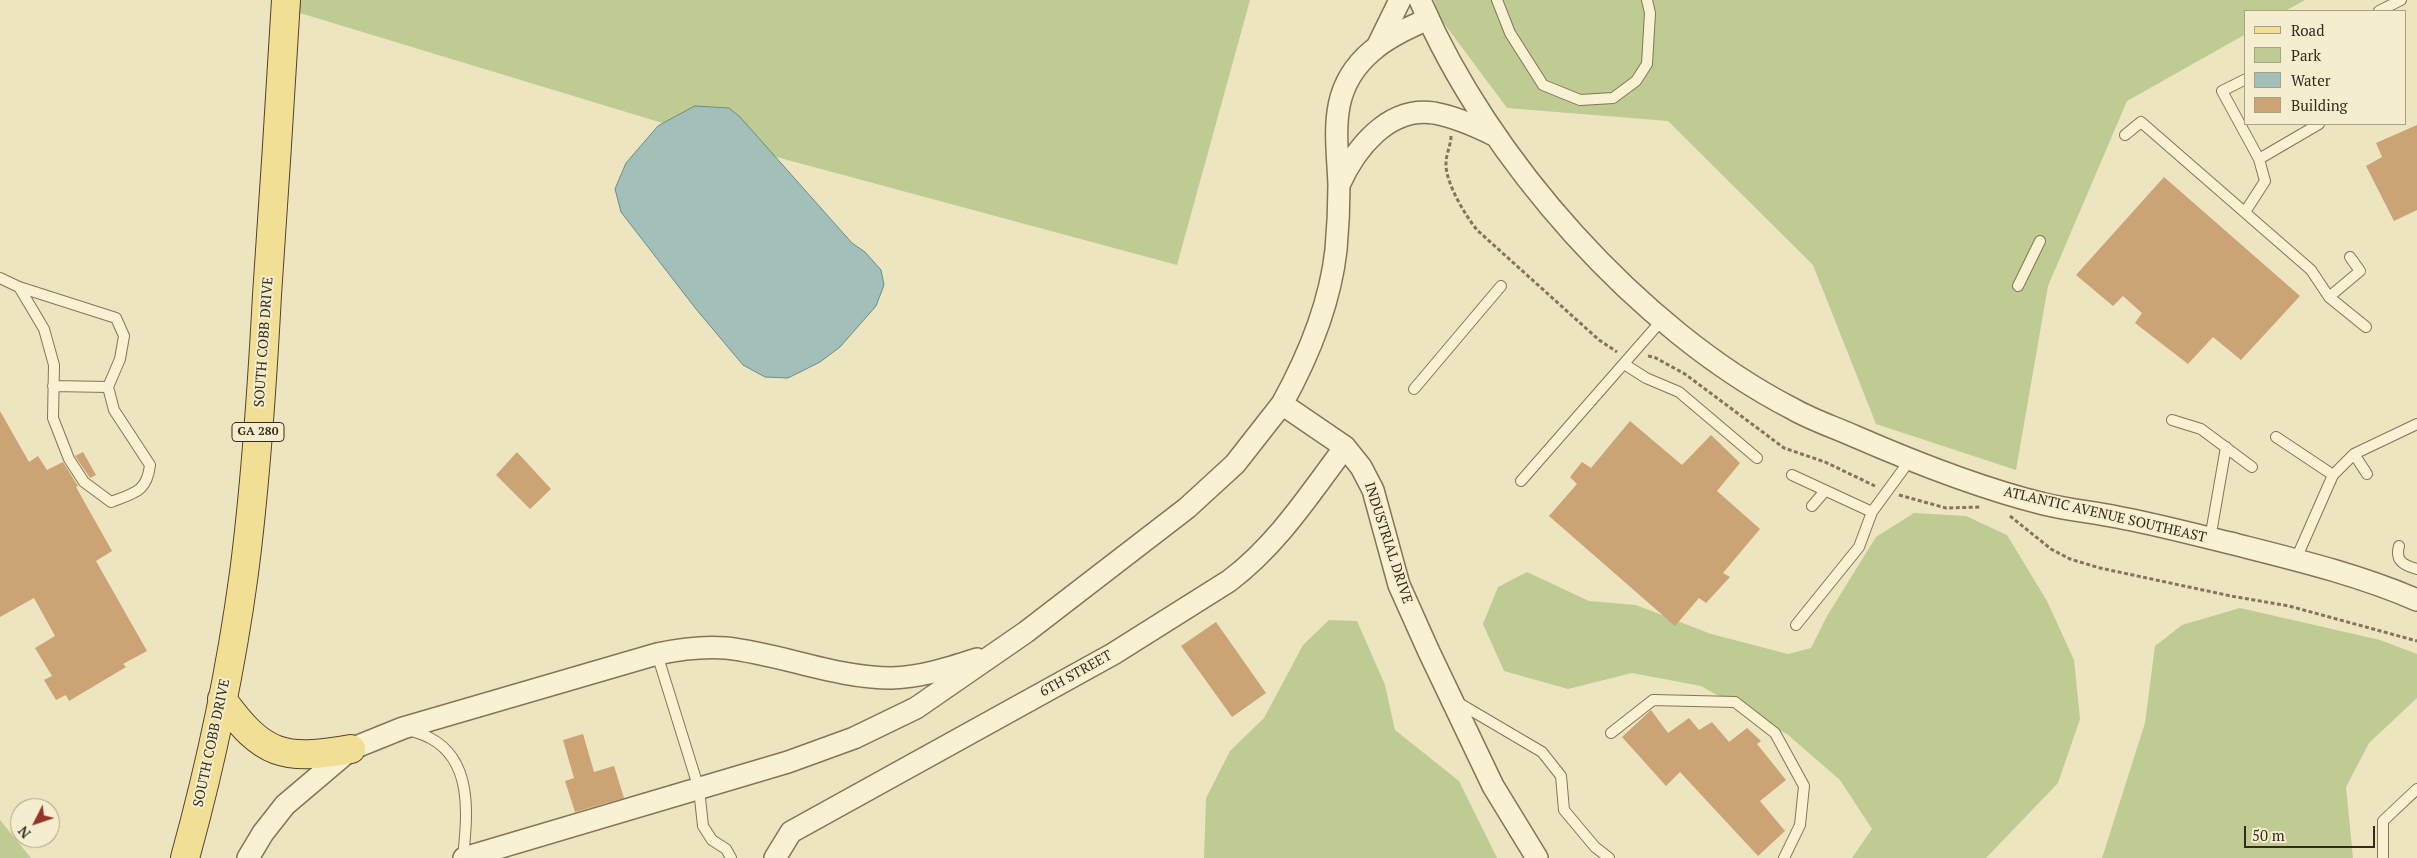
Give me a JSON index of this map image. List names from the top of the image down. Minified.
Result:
{"streets":{"main road":["SOUTH COBB DRIVE","GA 280"],"street":["ATLANTIC AVENUE SOUTHEAST","INDUSTRIAL DRIVE","6TH STREET"]},"crossings":[["INDUSTRIAL DRIVE","6TH STREET"]],"legend":["Road","Park","Water","Building"],"scale_bar":"50 m","north":"bottom left"}
